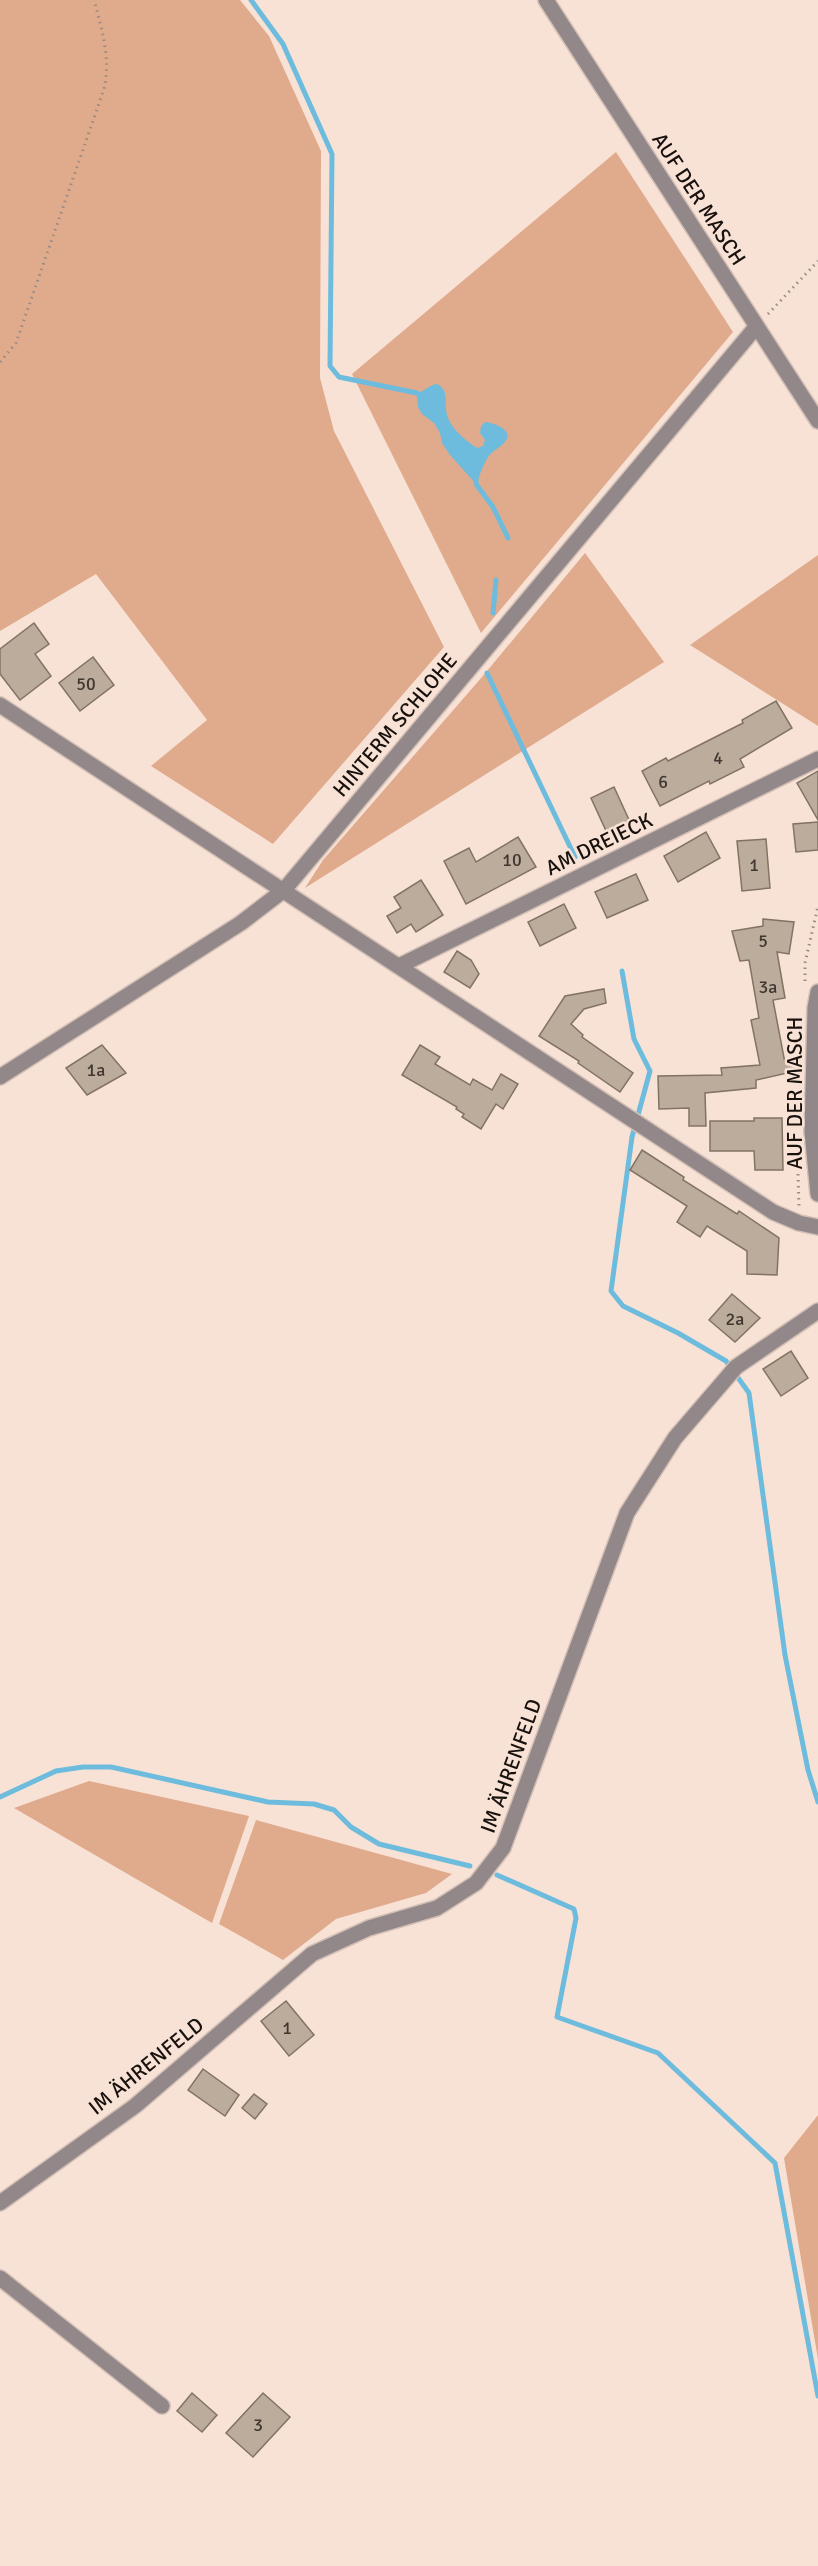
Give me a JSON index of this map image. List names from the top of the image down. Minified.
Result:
{"streets":{"street":["AUF DER MASCH","HINTERM SCHLOHE","AM DREIECK","IM ÄHRENFELD"]},"crossings":[["AUF DER MASCH","HINTERM SCHLOHE"]],"house_numbers":["50","4","6","10","1","5","3a","1a","2a","1","3"]}
